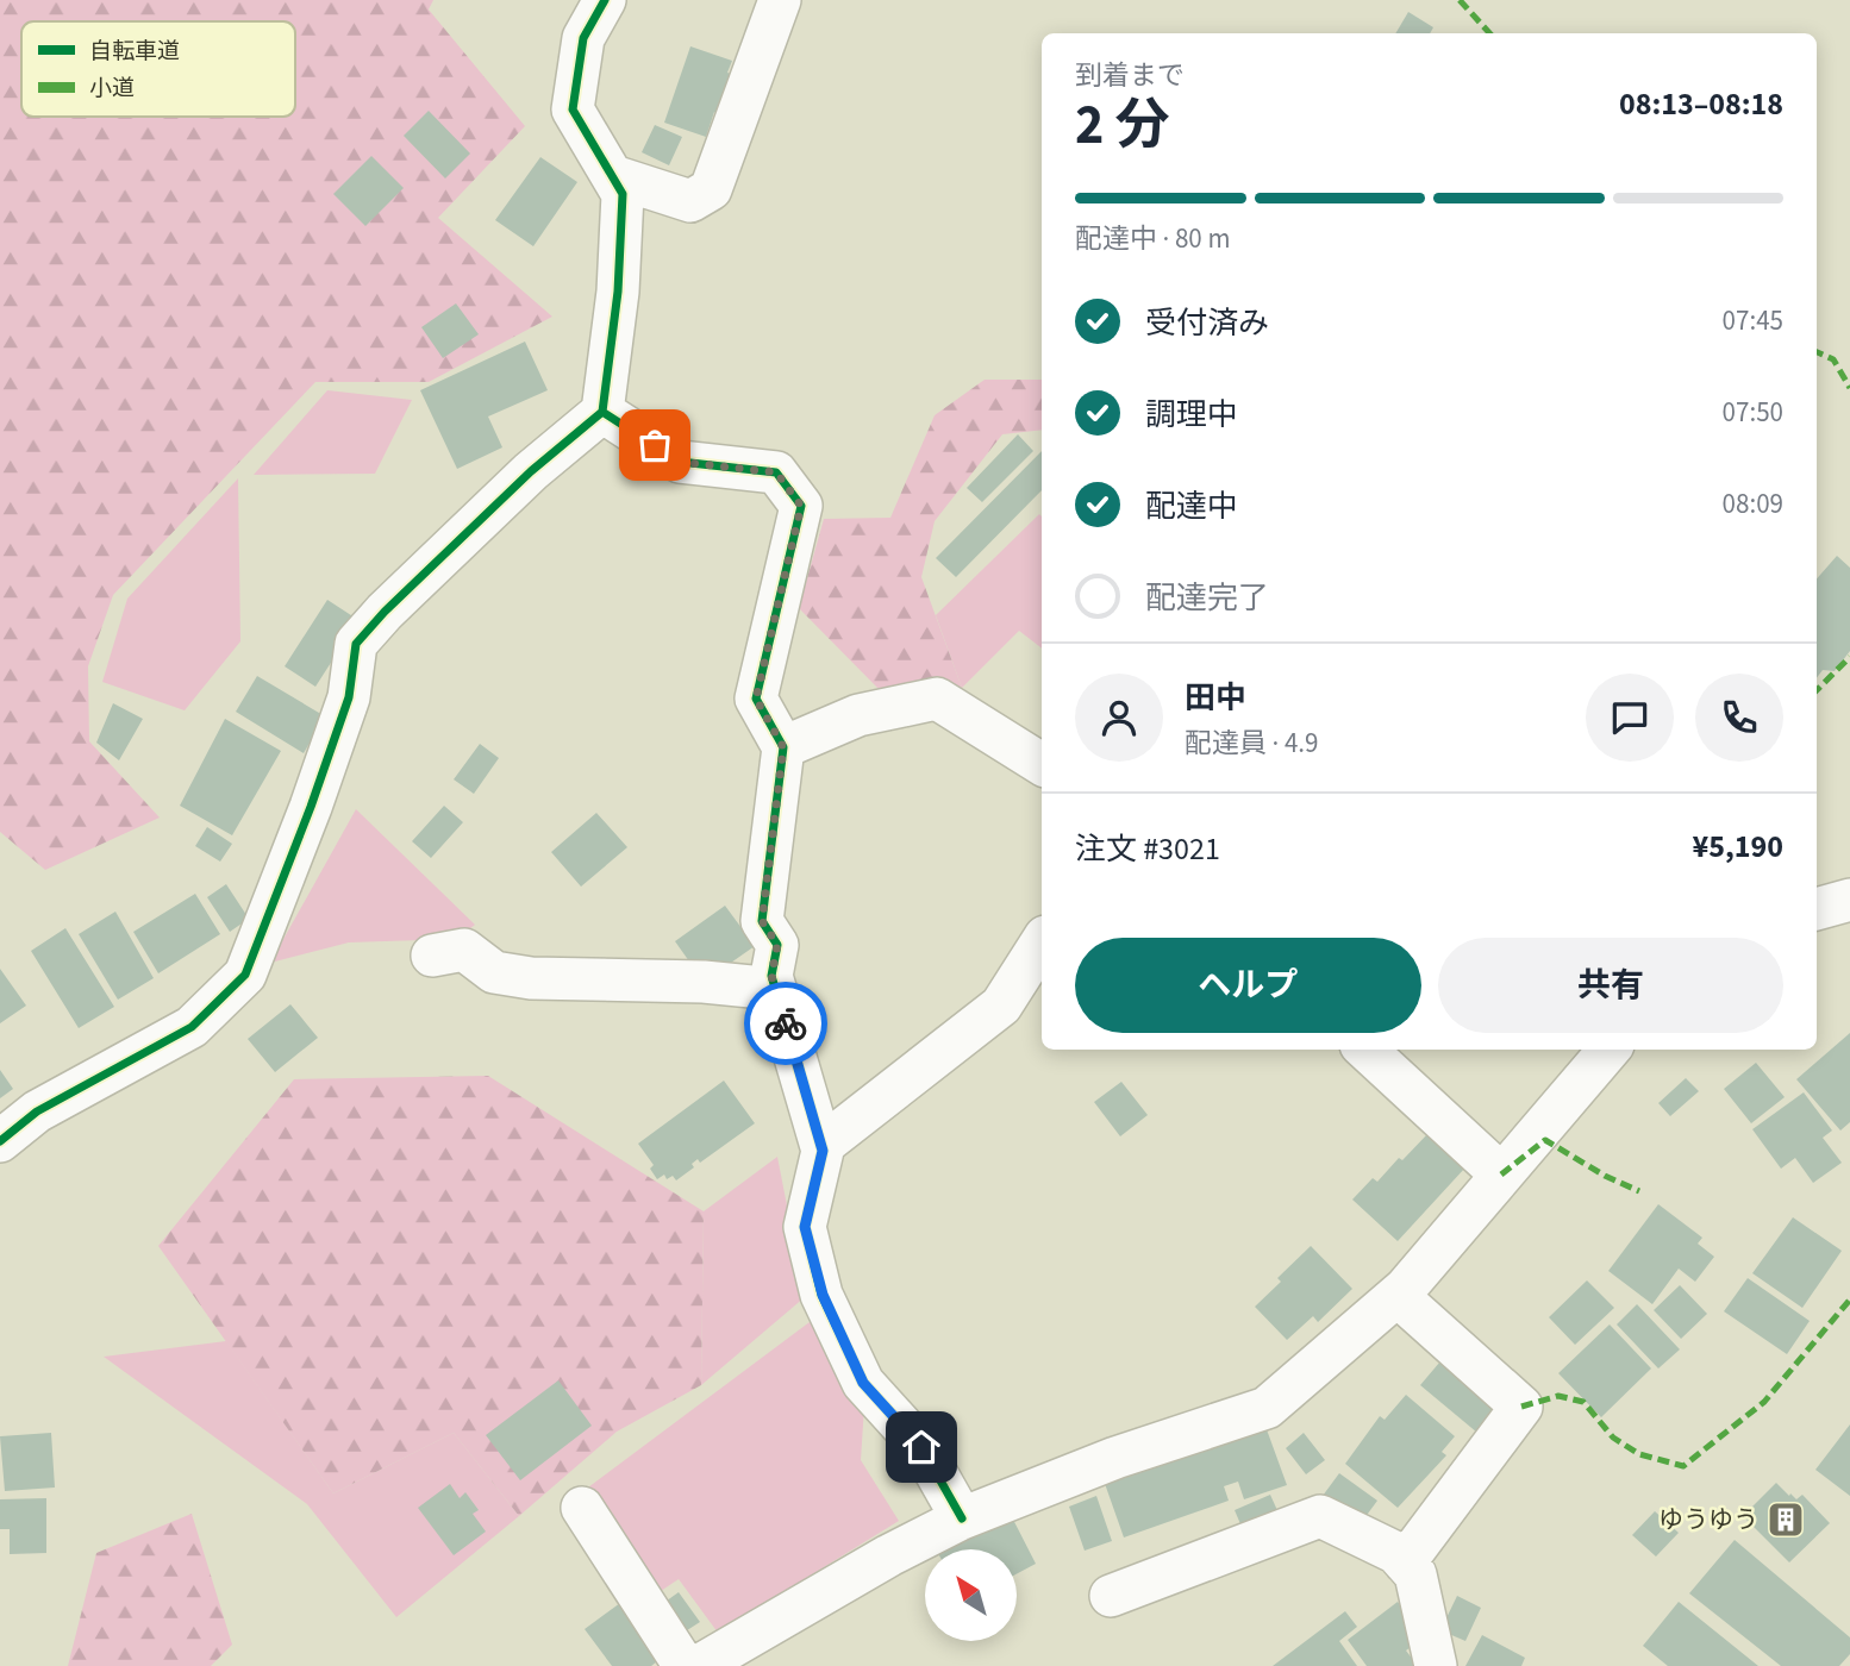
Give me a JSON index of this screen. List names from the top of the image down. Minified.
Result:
{"places":{"building":["ゆうゆう"]},"legend":["自転車道","小道"],"north":"top left","page":{"heading":["2 分","到着まで","08:13–08:18"],"panel":["田中","配達員 · 4.9","注文 #3021","¥5,190"],"bar":"配達中 · 80 m","list":[["受付済み","07:45"],["調理中","07:50"],["配達中","08:09"],"配達完了"],"buttons":["ヘルプ","共有"]}}
